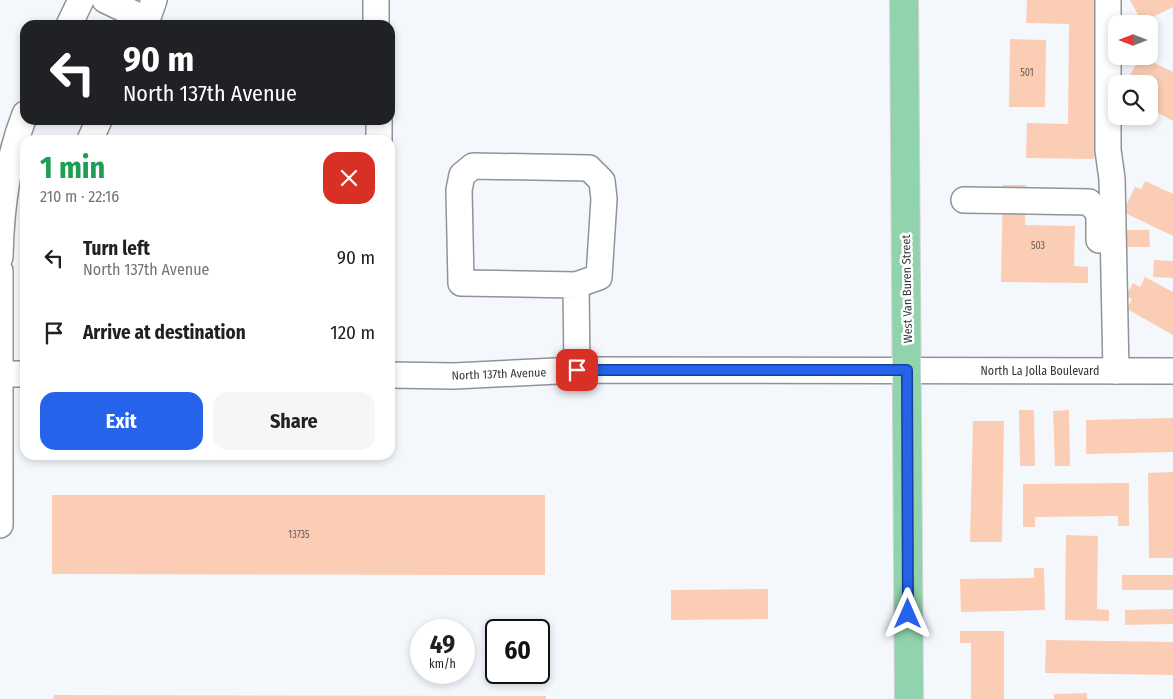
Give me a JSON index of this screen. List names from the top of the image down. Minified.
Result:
{"streets":{"main road":["West Van Buren Street"],"street":["North La Jolla Boulevard","North 137th Avenue"]},"crossings":[["West Van Buren Street","North La Jolla Boulevard"],["West Van Buren Street","North 137th Avenue"],["North La Jolla Boulevard","North 137th Avenue"]],"house_numbers":["501","503","13735"],"north":"left","page":{"turn":["90 m","North 137th Avenue"],"heading":["1 min","210 m · 22:16"],"list":[{"name":"Turn left","note":"North 137th Avenue","value":"90 m"},{"name":"Arrive at destination","value":"120 m"}],"buttons":["Exit","Share"],"speed":"49 km/h","limit":"60"}}
